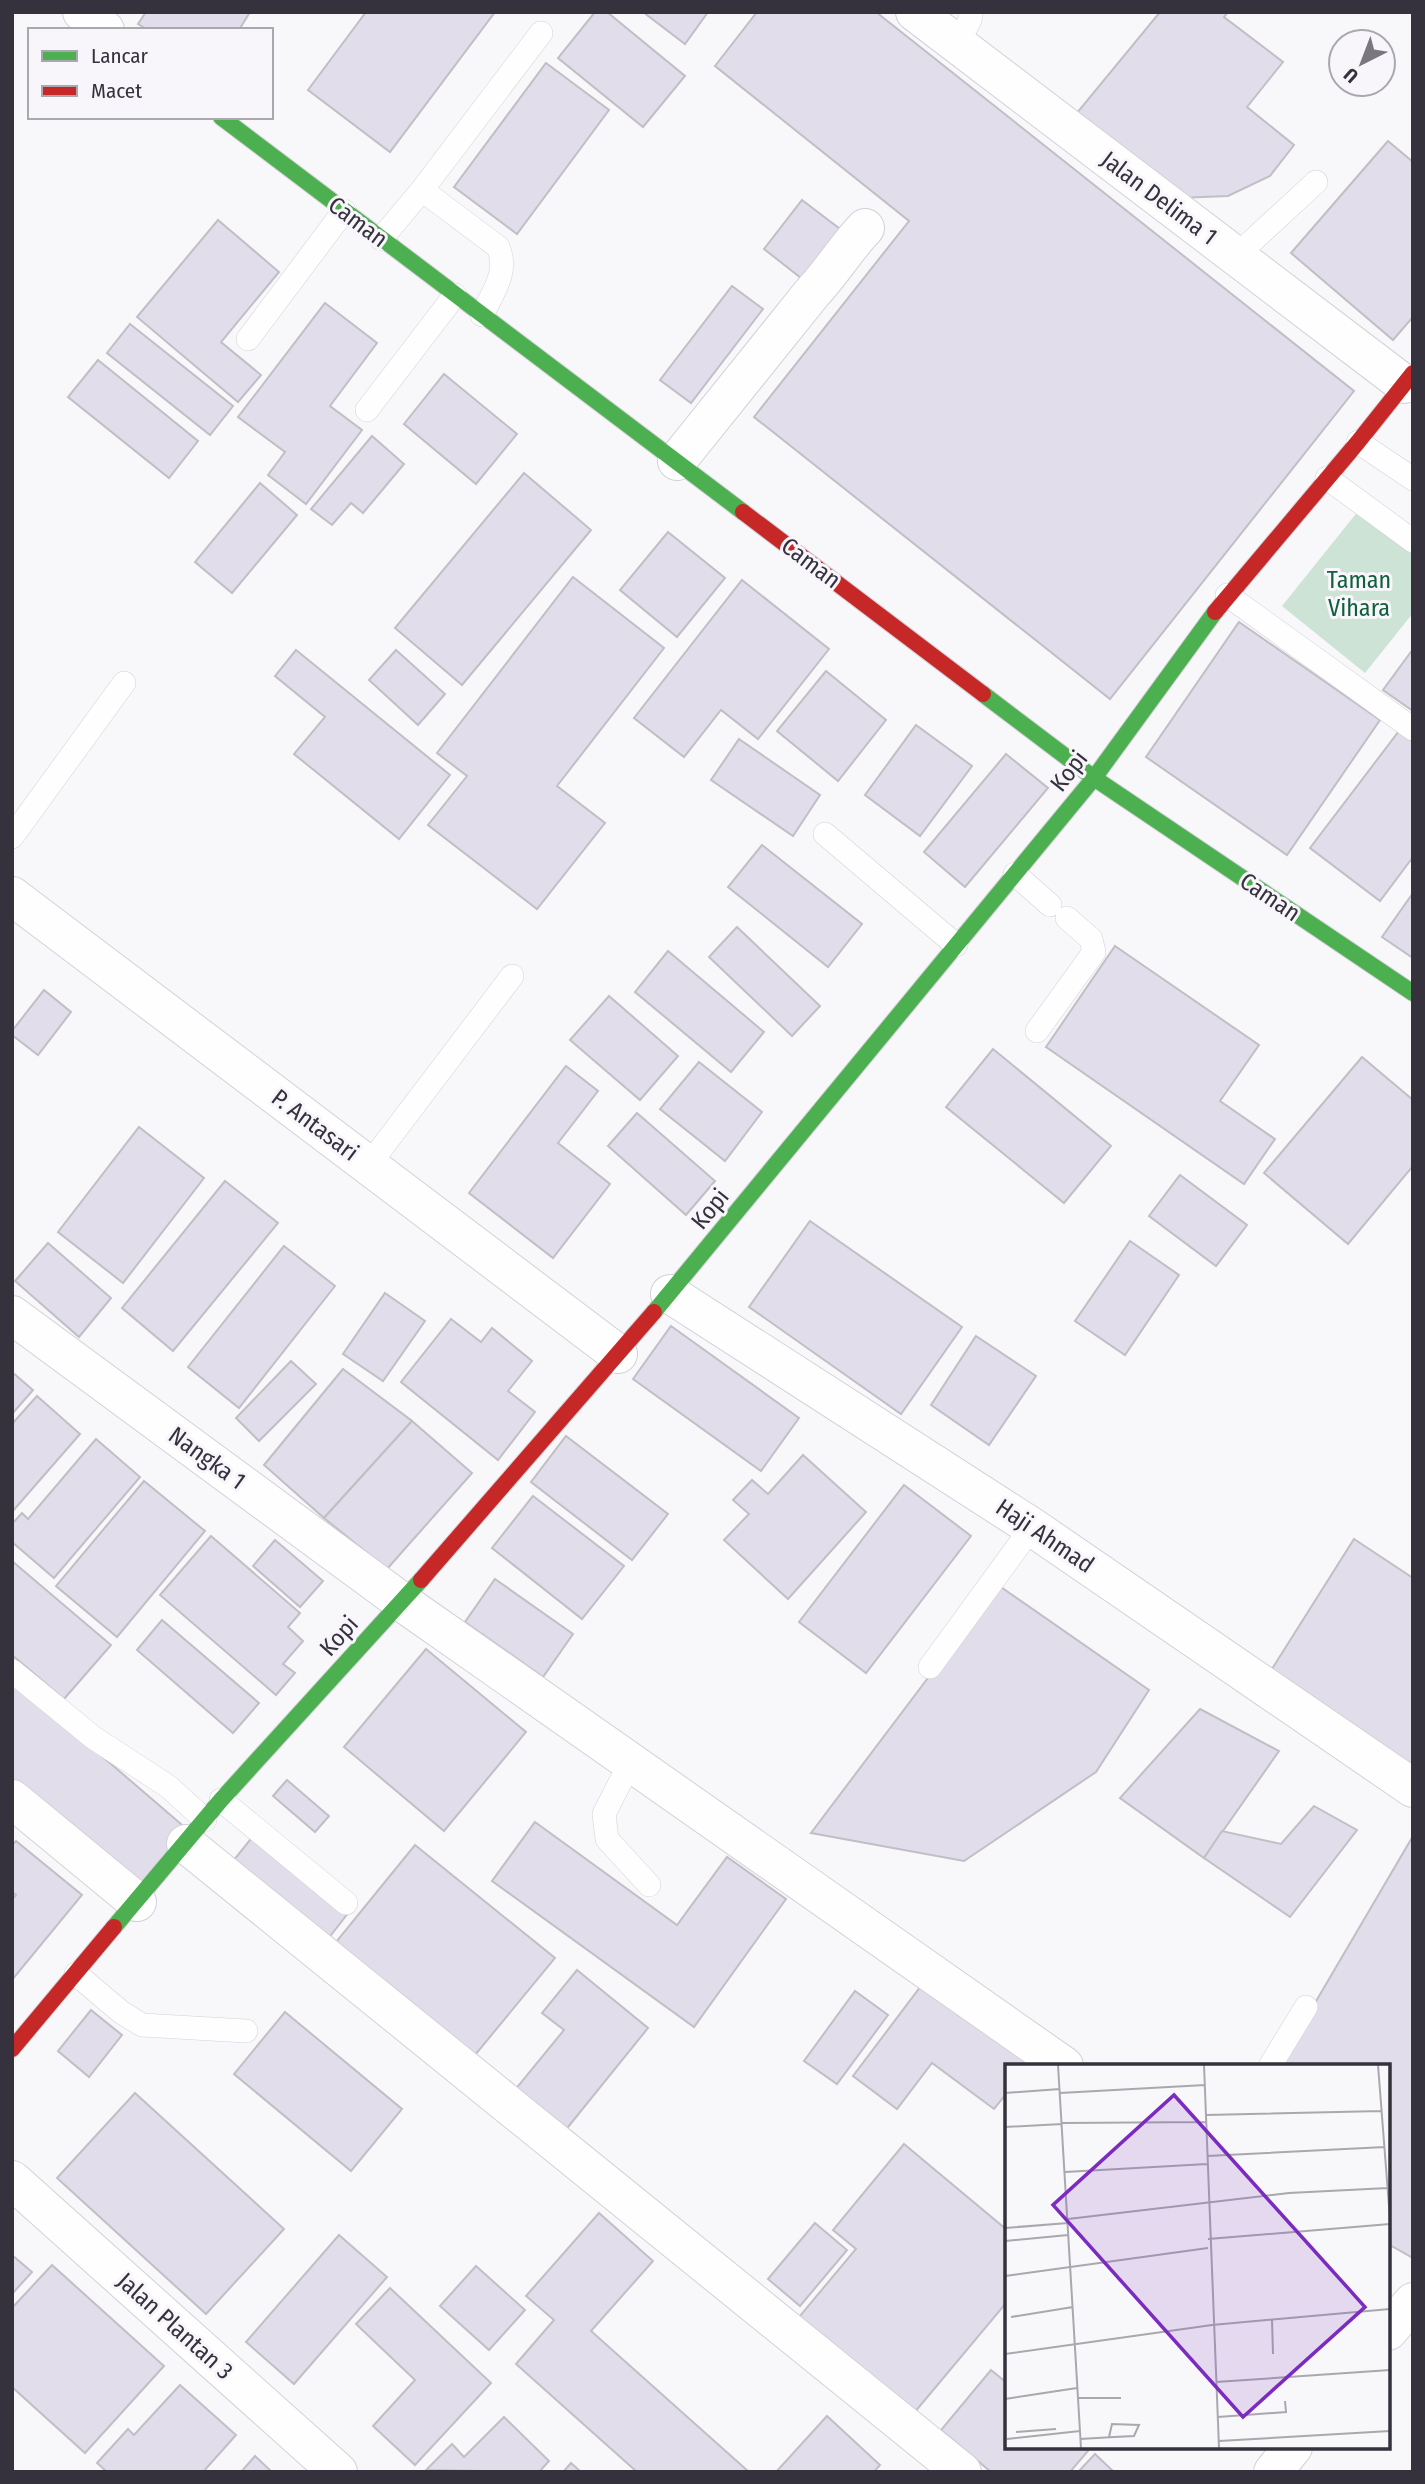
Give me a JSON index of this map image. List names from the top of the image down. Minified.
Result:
{"streets":{"street":["Jalan Delima 1","Caman","Kopi","P. Antasari","Nangka 1","Haji Ahmad","Jalan Plantan 3"]},"crossings":[["Jalan Delima 1","Kopi"],["Caman","Kopi"],["Kopi","P. Antasari"],["Kopi","Nangka 1"],["Kopi","Haji Ahmad"]],"parks":["Taman Vihara"],"legend":["Lancar","Macet"],"north":"bottom left"}
